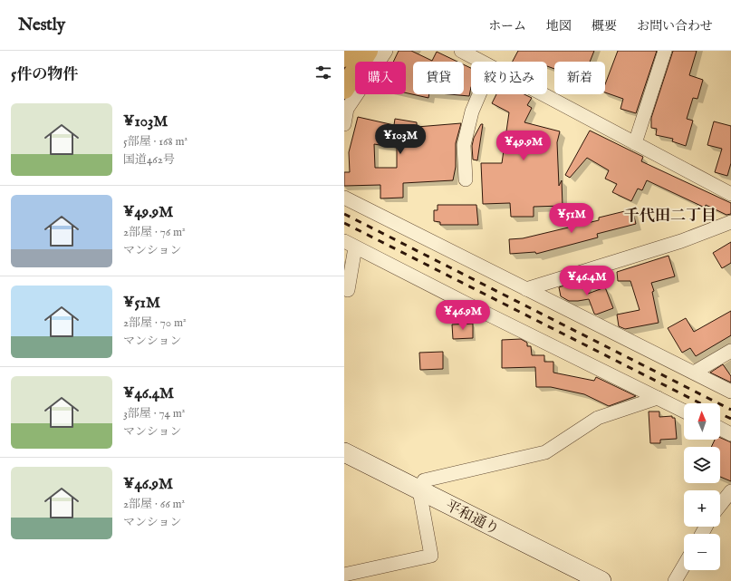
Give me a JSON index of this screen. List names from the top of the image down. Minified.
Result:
{"streets":{"street":["平和通り"]},"districts":["千代田二丁目"],"north":"top","page":{"header":"Nestly","nav":["ホーム","地図","概要","お問い合わせ"],"heading":"5件の物件","chip":["購入","賃貸","絞り込み","新着"],"list":[{"name":"¥103M","note":"5部屋 · 168 m² · 国道462号"},{"name":"¥49.9M","note":"2部屋 · 76 m² · マンション"},{"name":"¥51M","note":"2部屋 · 70 m² · マンション"},{"name":"¥46.4M","note":"3部屋 · 74 m² · マンション"},{"name":"¥46.9M","note":"2部屋 · 66 m² · マンション"}],"price":["¥103M","¥49.9M","¥51M","¥46.4M","¥46.9M"],"map_buttons":["+","−"]}}
